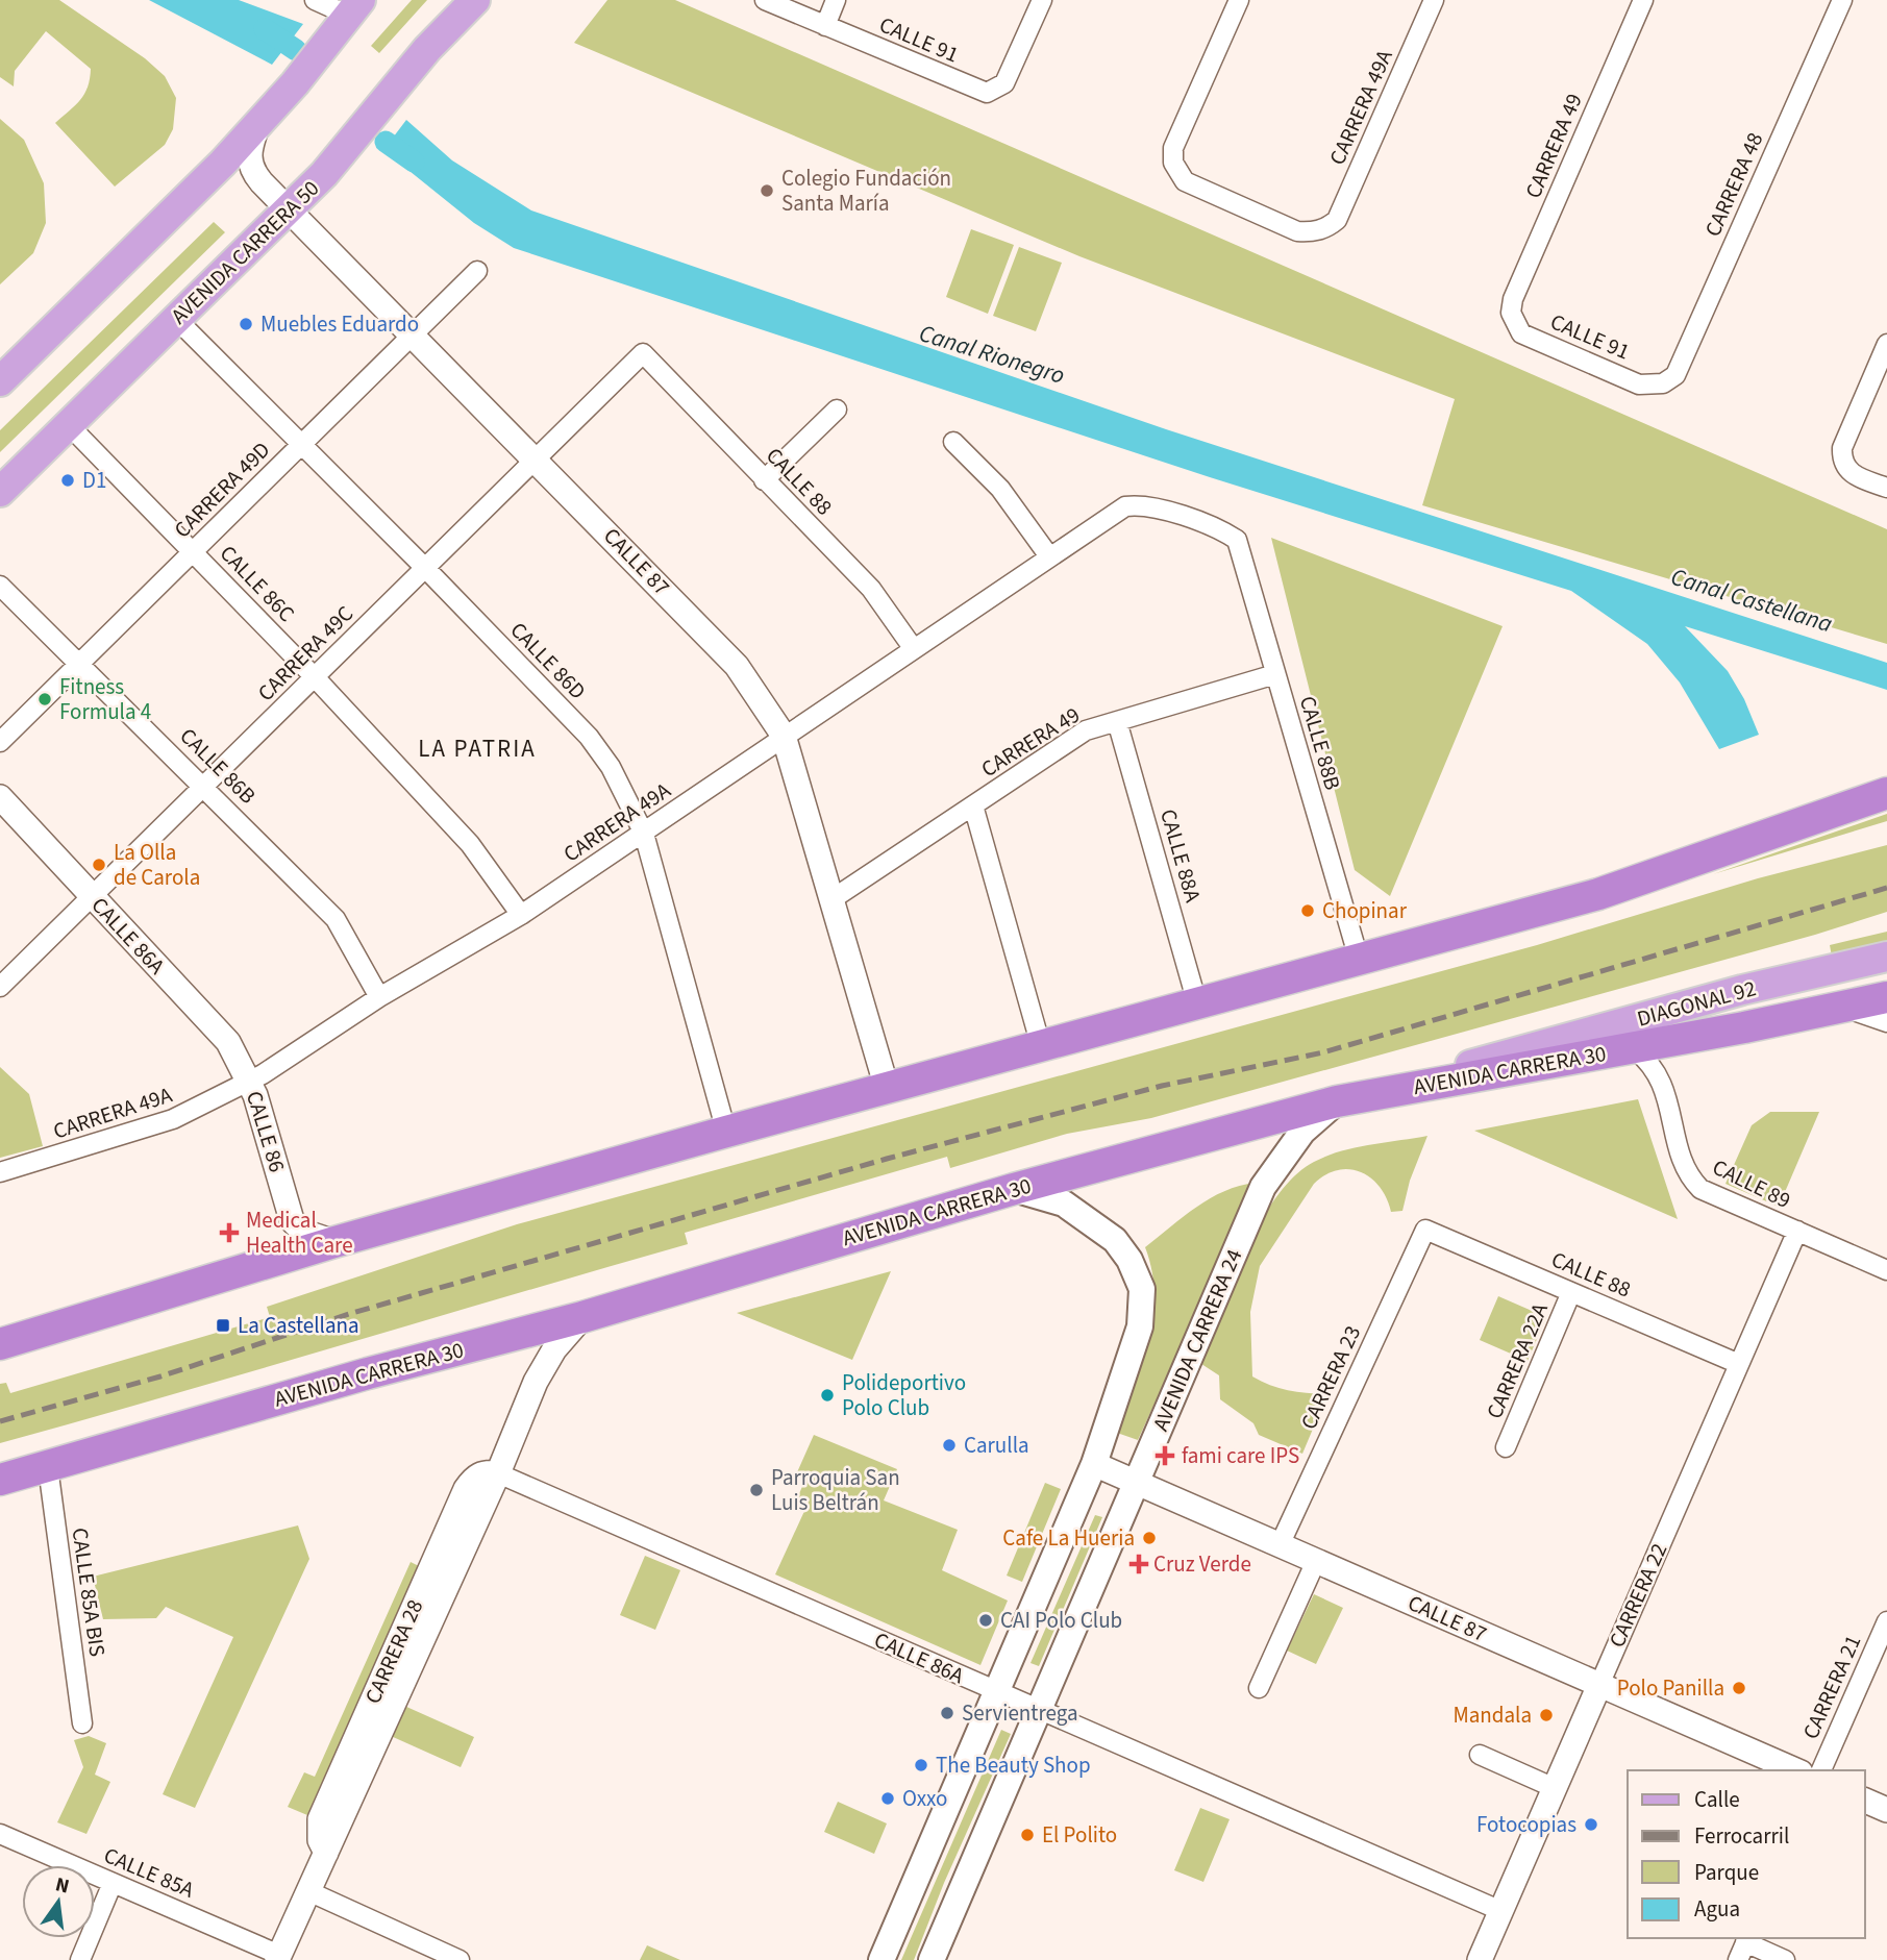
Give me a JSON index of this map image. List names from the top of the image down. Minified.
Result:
{"streets":{"highway":["AVENIDA CARRERA 30"],"main road":["AVENIDA CARRERA 50","DIAGONAL 92","AVENIDA CARRERA 24"],"street":["CALLE 91","CARRERA 49A","CARRERA 49","CARRERA 48","CALLE 88","CARRERA 49D","CALLE 87","CALLE 86C","CARRERA 49C","CALLE 86D","CALLE 88B","CALLE 86B","CALLE 88A","CALLE 86A","CALLE 86","CALLE 89","CARRERA 22A","CARRERA 23","CALLE 85A BIS","CARRERA 22","CARRERA 28","CARRERA 21","CALLE 85A"]},"crossings":[["CALLE 91","CARRERA 49"],["CALLE 91","CARRERA 48"],["CARRERA 49A","CALLE 88"],["CARRERA 49A","CALLE 87"],["CARRERA 49A","CALLE 86C"],["CARRERA 49A","CALLE 86D"],["CARRERA 49A","CALLE 88B"],["CARRERA 49A","CALLE 86B"],["CARRERA 49A","CALLE 86A"],["CARRERA 49A","CALLE 86"],["CARRERA 49","CALLE 87"],["CARRERA 49","CALLE 88B"],["CARRERA 49","CALLE 88A"],["AVENIDA CARRERA 50","CALLE 87"],["AVENIDA CARRERA 50","CALLE 86C"],["AVENIDA CARRERA 50","CALLE 86D"],["CALLE 88","CARRERA 49C"],["CALLE 88","CARRERA 22A"],["CALLE 88","CARRERA 23"],["CALLE 88","CARRERA 22"],["CARRERA 49D","CALLE 87"],["CARRERA 49D","CALLE 86C"],["CARRERA 49D","CALLE 86D"],["CARRERA 49D","CALLE 86B"],["CALLE 87","CARRERA 49C"],["CALLE 87","AVENIDA CARRERA 24"],["CALLE 87","CARRERA 23"],["CALLE 87","CARRERA 22"],["CALLE 86C","CARRERA 49C"],["CARRERA 49C","CALLE 86D"],["CARRERA 49C","CALLE 86B"],["CARRERA 49C","CALLE 86A"],["CALLE 86A","CALLE 86"],["CALLE 86A","AVENIDA CARRERA 24"],["CALLE 86A","CARRERA 22"],["CALLE 86A","CARRERA 28"],["DIAGONAL 92","AVENIDA CARRERA 30"],["DIAGONAL 92","AVENIDA CARRERA 24"],["AVENIDA CARRERA 30","CALLE 89"],["AVENIDA CARRERA 30","AVENIDA CARRERA 24"],["AVENIDA CARRERA 30","CALLE 85A BIS"],["CALLE 89","CARRERA 22"],["CARRERA 28","CALLE 85A"]],"districts":["LA PATRIA"],"water":["Canal Rionegro","Canal Castellana"],"places":{"other":["Colegio Fundación Santa María","Muebles Eduardo","D1","Fitness Formula 4","La Olla de Carola","Chopinar","Polideportivo Polo Club","Carulla","Parroquia San Luis Beltrán","Cafe La Hueria","CAI Polo Club","Polo Panilla","Servientrega","Mandala","The Beauty Shop","Oxxo","Fotocopias","El Polito"],"health":["Medical Health Care","fami care IPS","Cruz Verde"],"transit":["La Castellana"]},"legend":["Calle","Ferrocarril","Parque","Agua"],"north":"top"}
